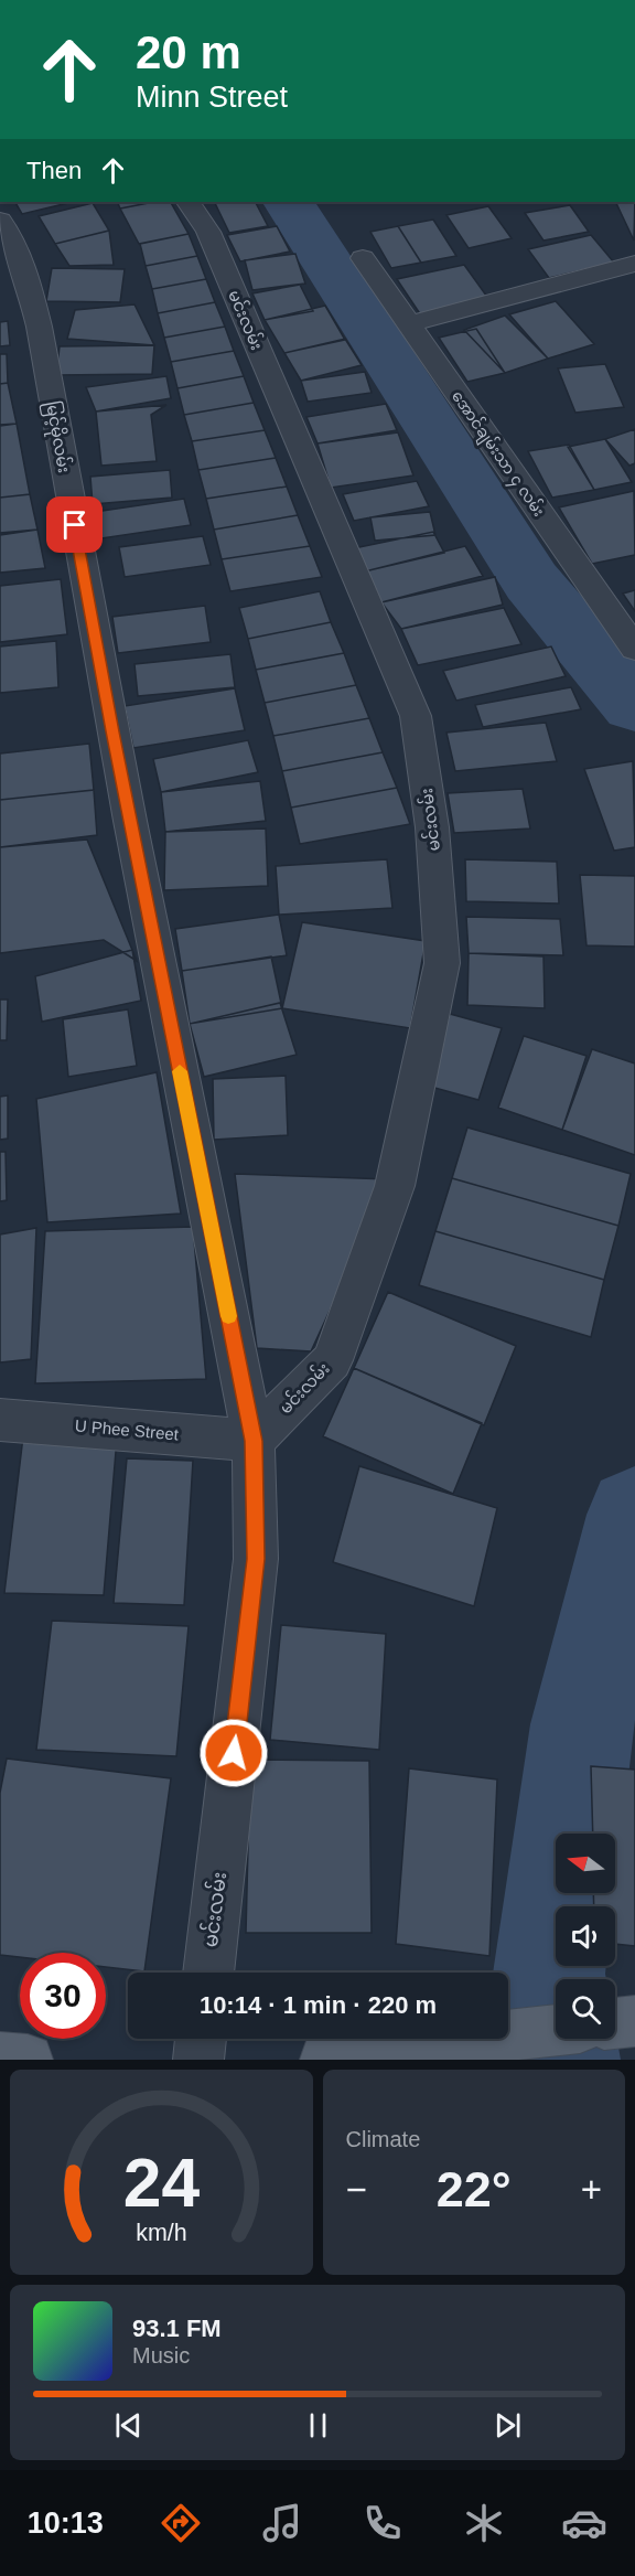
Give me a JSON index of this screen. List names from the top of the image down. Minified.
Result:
{"streets":{"street":["မင်းလမ်း","မြင့်မိုလမ်း","အောင်ချမ်းသာ ၄ လမ်း","U Phee Street"]},"crossings":[["မင်းလမ်း","မြင့်မိုလမ်း"],["မင်းလမ်း","U Phee Street"],["မြင့်မိုလမ်း","U Phee Street"]],"north":"left","page":{"turn":["20 m","Minn Street"],"then":"Then","limit":"30","trip":"10:14 · 1 min · 220 m","tile":"Climate","heat":["−","22°","+"],"song":["93.1 FM","Music"],"tabs":"10:13","gauge":["24","km/h"]}}
